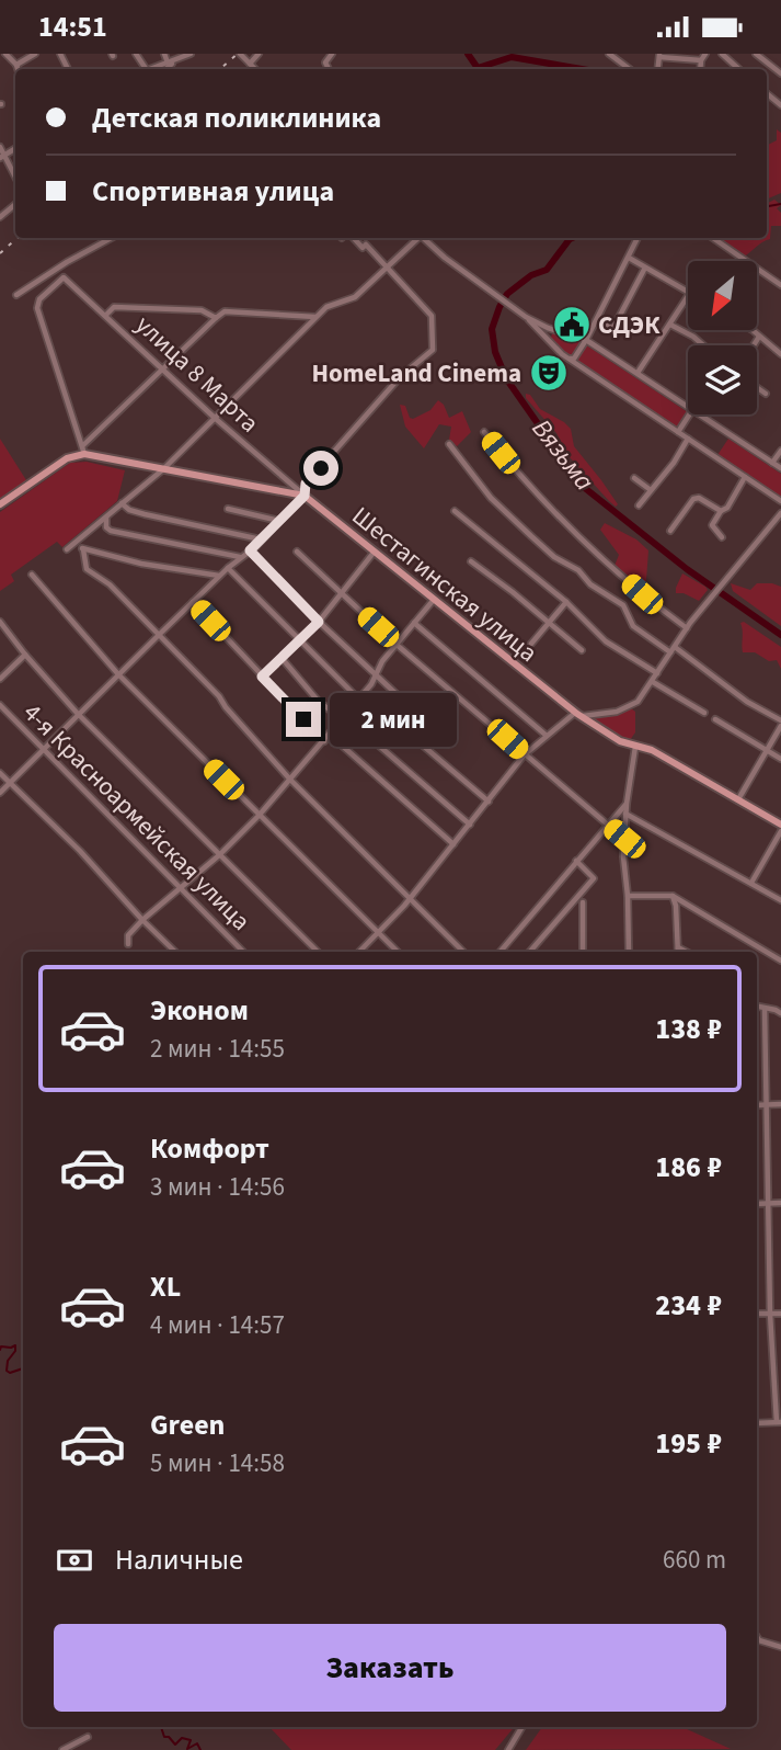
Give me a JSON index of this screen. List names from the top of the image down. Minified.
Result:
{"streets":{"main road":["Шестагинская улица"],"street":["улица 8 Марта","4-я Красноармейская улица"]},"crossings":[["улица 8 Марта","Шестагинская улица"]],"water":["Вязьма"],"places":{"public building":["СДЭК"],"theatre":["HomeLand Cinema"]},"north":"bottom left","page":{"status":"14:51","banner":["Детская поликлиника","Спортивная улица"],"bubble":"2 мин","list":[{"name":"Эконом","note":"2 мин · 14:55","value":"138 ₽"},{"name":"Комфорт","note":"3 мин · 14:56","value":"186 ₽"},{"name":"XL","note":"4 мин · 14:57","value":"234 ₽"},{"name":"Green","note":"5 мин · 14:58","value":"195 ₽"}],"pay":["Наличные","660 m"],"buttons":"Заказать"}}
